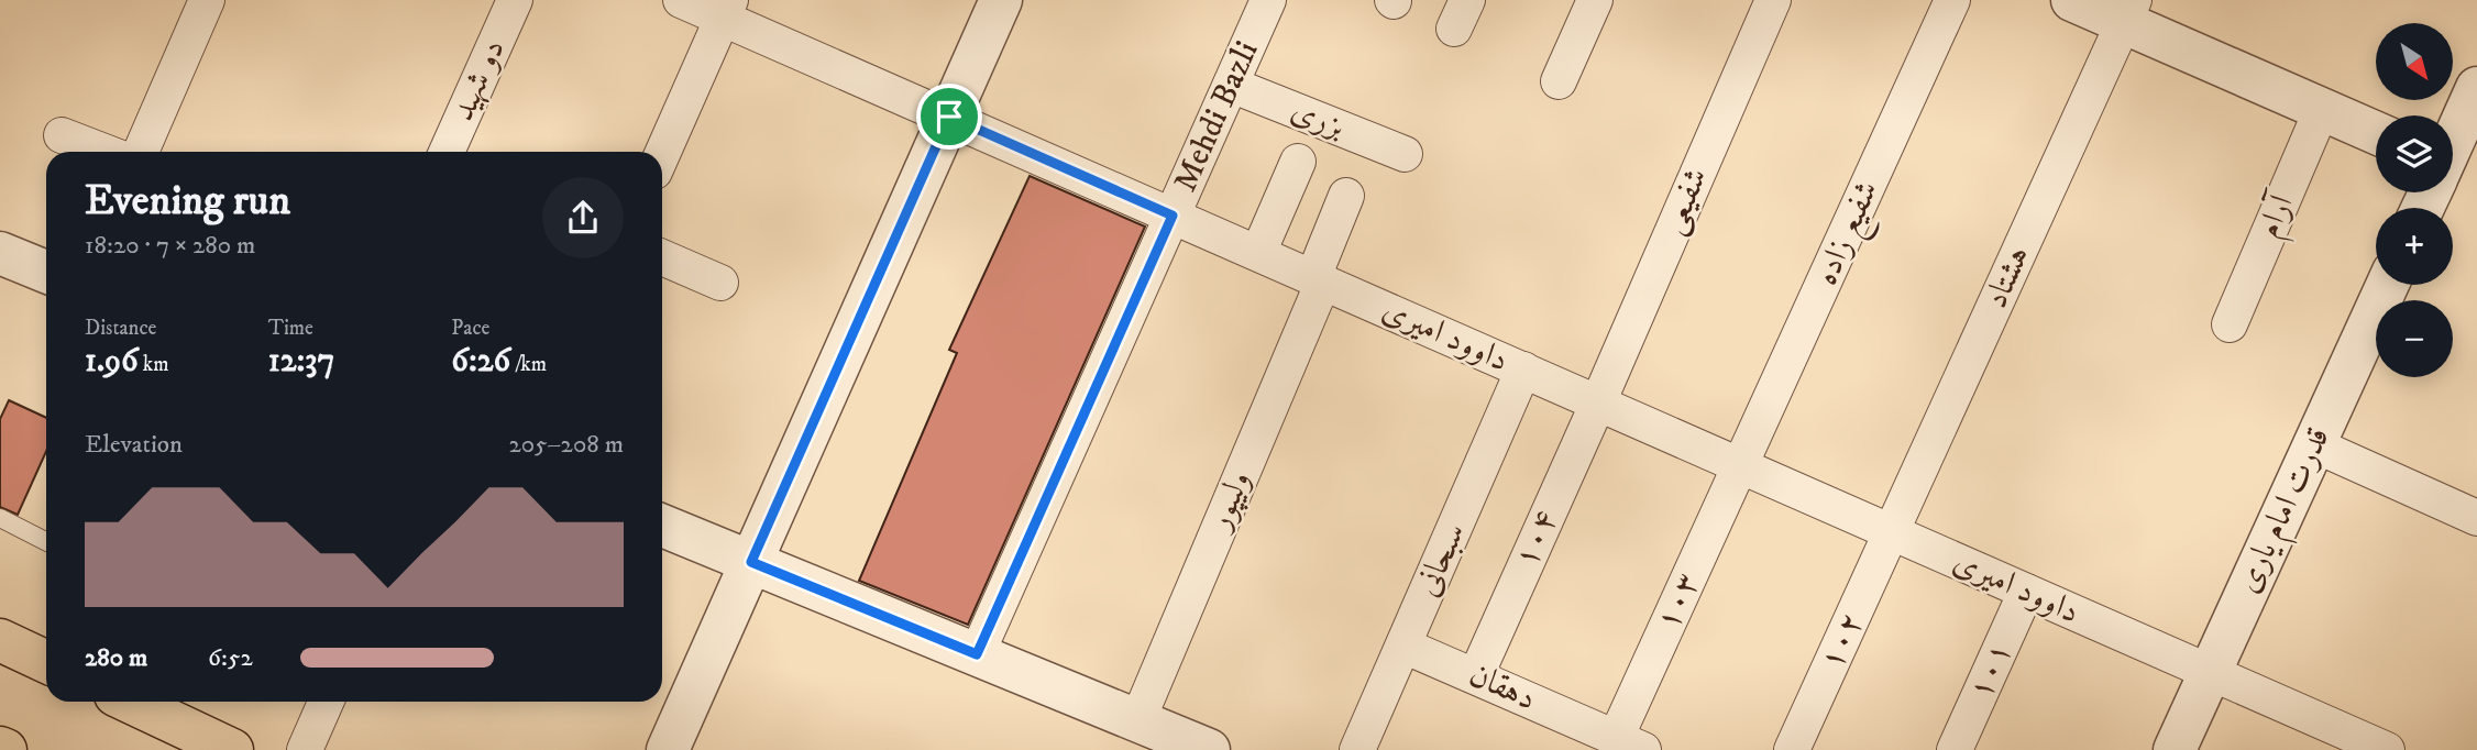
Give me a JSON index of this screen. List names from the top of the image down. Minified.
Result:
{"streets":{"street":["دو شهید","Mehdi Bazli","بزری","شفیعی","آرام","شفیع زاده","هشتاد","داوود امیری","ولیپور","قدرت امام یاری","۱۰۴","سبحانی","۱۰۳","۱۰۲","۱۰۱","دهقان"]},"crossings":[["Mehdi Bazli","بزری"],["Mehdi Bazli","داوود امیری"],["شفیعی","داوود امیری"],["شفیعی","۱۰۴"],["شفیع زاده","داوود امیری"],["شفیع زاده","۱۰۳"],["هشتاد","داوود امیری"],["هشتاد","۱۰۲"],["داوود امیری","ولیپور"],["داوود امیری","قدرت امام یاری"],["داوود امیری","۱۰۴"],["داوود امیری","سبحانی"],["داوود امیری","۱۰۳"],["داوود امیری","۱۰۲"],["داوود امیری","۱۰۱"],["۱۰۴","دهقان"],["سبحانی","دهقان"],["۱۰۳","دهقان"]],"north":"bottom right","page":{"map_buttons":["+","−"],"heading":["Evening run","18:20 · 7 × 280 m"],"stats":[["Distance","1.96 km"],["Time","12:37"],["Pace","6:26 /km"]],"chart":["Elevation","205–208 m"],"list":[{"name":"280 m","note":"6:52"}]}}
